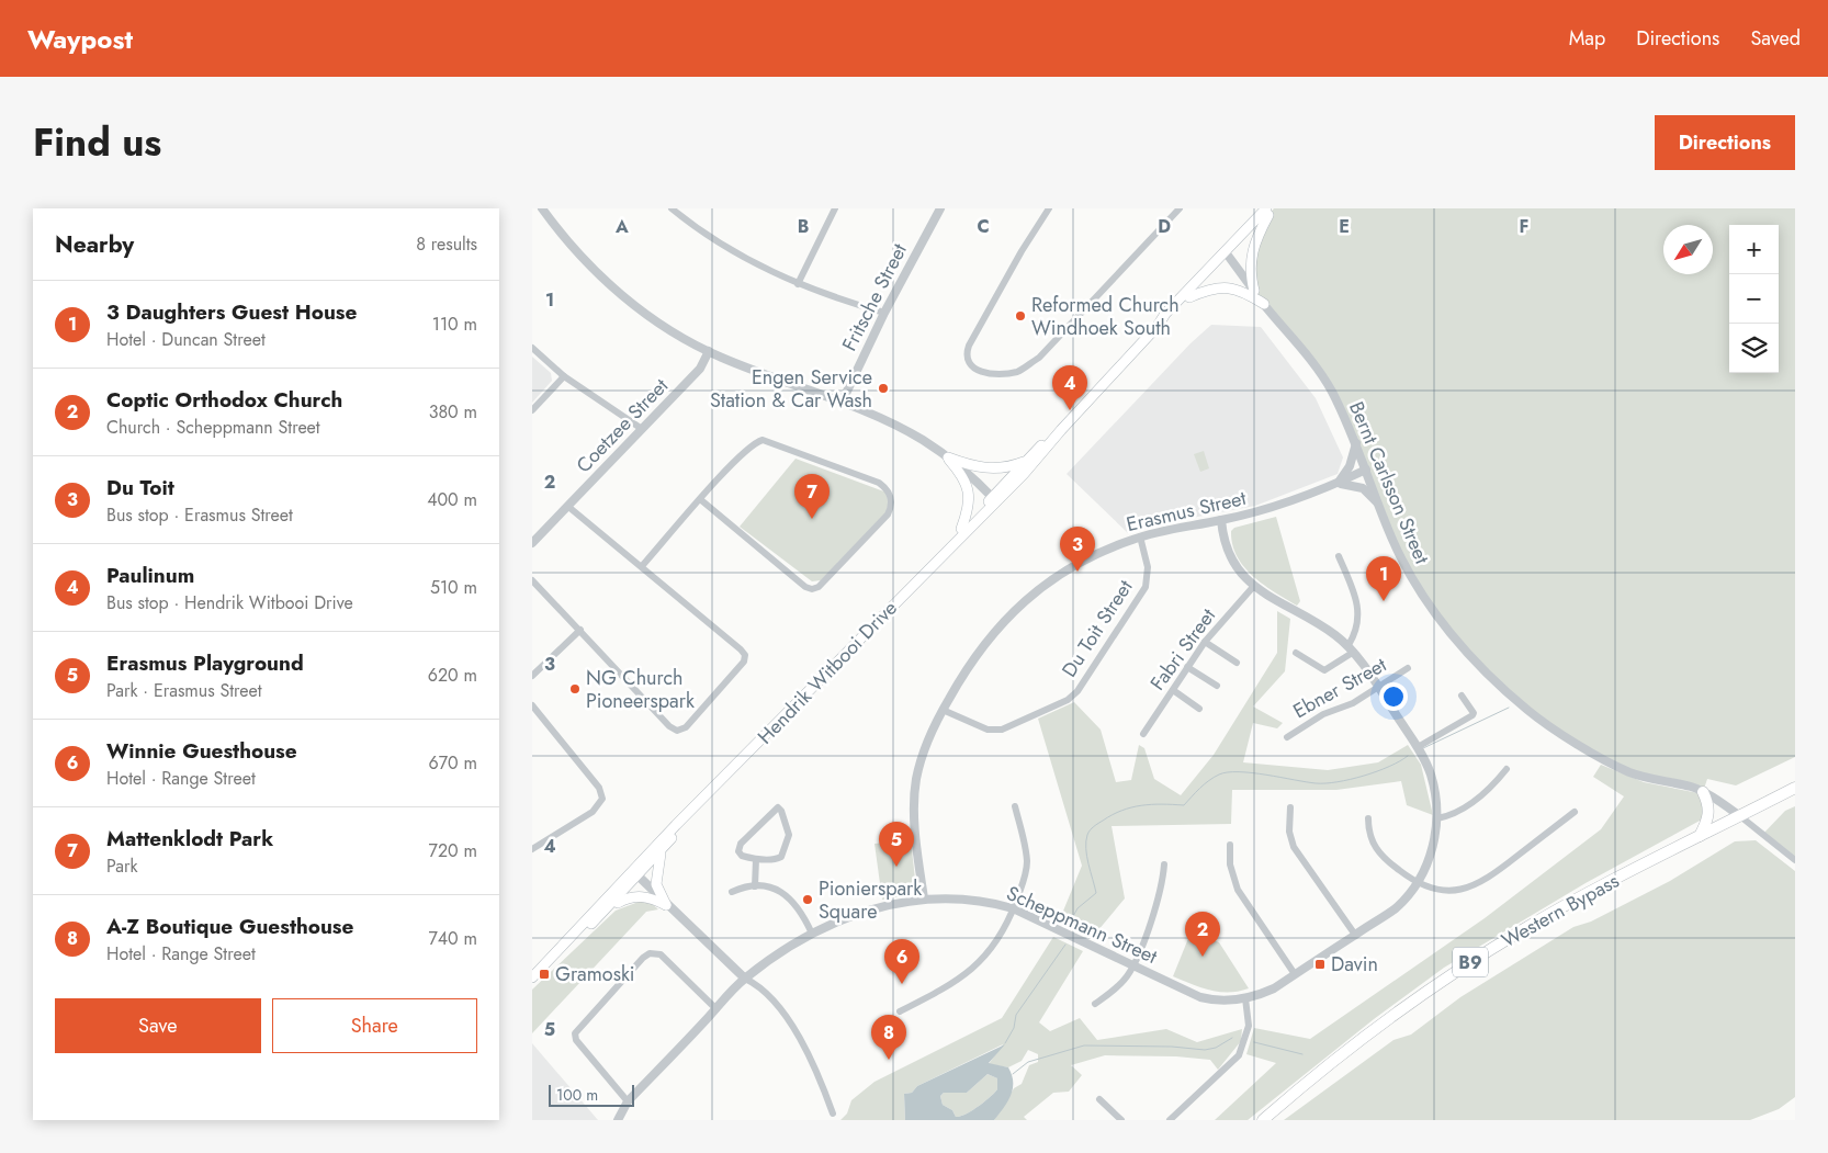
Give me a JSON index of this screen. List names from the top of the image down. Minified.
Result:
{"streets":{"highway":["Western Bypass","B9"],"main road":["Hendrik Witbooi Drive"],"street":["Fritsche Street","Coetzee Street","Bernt Carlsson Street","Erasmus Street","Du Toit Street","Fabri Street","Ebner Street","Scheppmann Street"]},"crossings":[["Bernt Carlsson Street","Erasmus Street"],["Bernt Carlsson Street","Hendrik Witbooi Drive"],["Bernt Carlsson Street","Western Bypass"],["Erasmus Street","Du Toit Street"],["Erasmus Street","Scheppmann Street"],["Fabri Street","Scheppmann Street"],["Ebner Street","Scheppmann Street"]],"places":{"other":["Reformed Church Windhoek South","Engen Service Station & Car Wash","NG Church Pioneerspark","Pionierspark Square"],"transit":["Davin","Gramoski"]},"scale_bar":"100 m","north":"bottom left","page":{"header":"Waypost","nav":["Map","Directions","Saved"],"title":"Find us","buttons":["Directions",["Save","Share"]],"heading":["Nearby","8 results"],"map_buttons":["+","−"],"list":[{"mark":"1","name":"3 Daughters Guest House","note":"Hotel · Duncan Street","value":"110 m"},{"mark":"2","name":"Coptic Orthodox Church","note":"Church · Scheppmann Street","value":"380 m"},{"mark":"3","name":"Du Toit","note":"Bus stop · Erasmus Street","value":"400 m"},{"mark":"4","name":"Paulinum","note":"Bus stop · Hendrik Witbooi Drive","value":"510 m"},{"mark":"5","name":"Erasmus Playground","note":"Park · Erasmus Street","value":"620 m"},{"mark":"6","name":"Winnie Guesthouse","note":"Hotel · Range Street","value":"670 m"},{"mark":"7","name":"Mattenklodt Park","note":"Park","value":"720 m"},{"mark":"8","name":"A-Z Boutique Guesthouse","note":"Hotel · Range Street","value":"740 m"}],"pins":["4","7","3","1","5","2","6","8"],"scale":"100 m"},"grid":{"columns":["A","B","C","D","E","F"],"rows":["1","2","3","4","5"]}}
